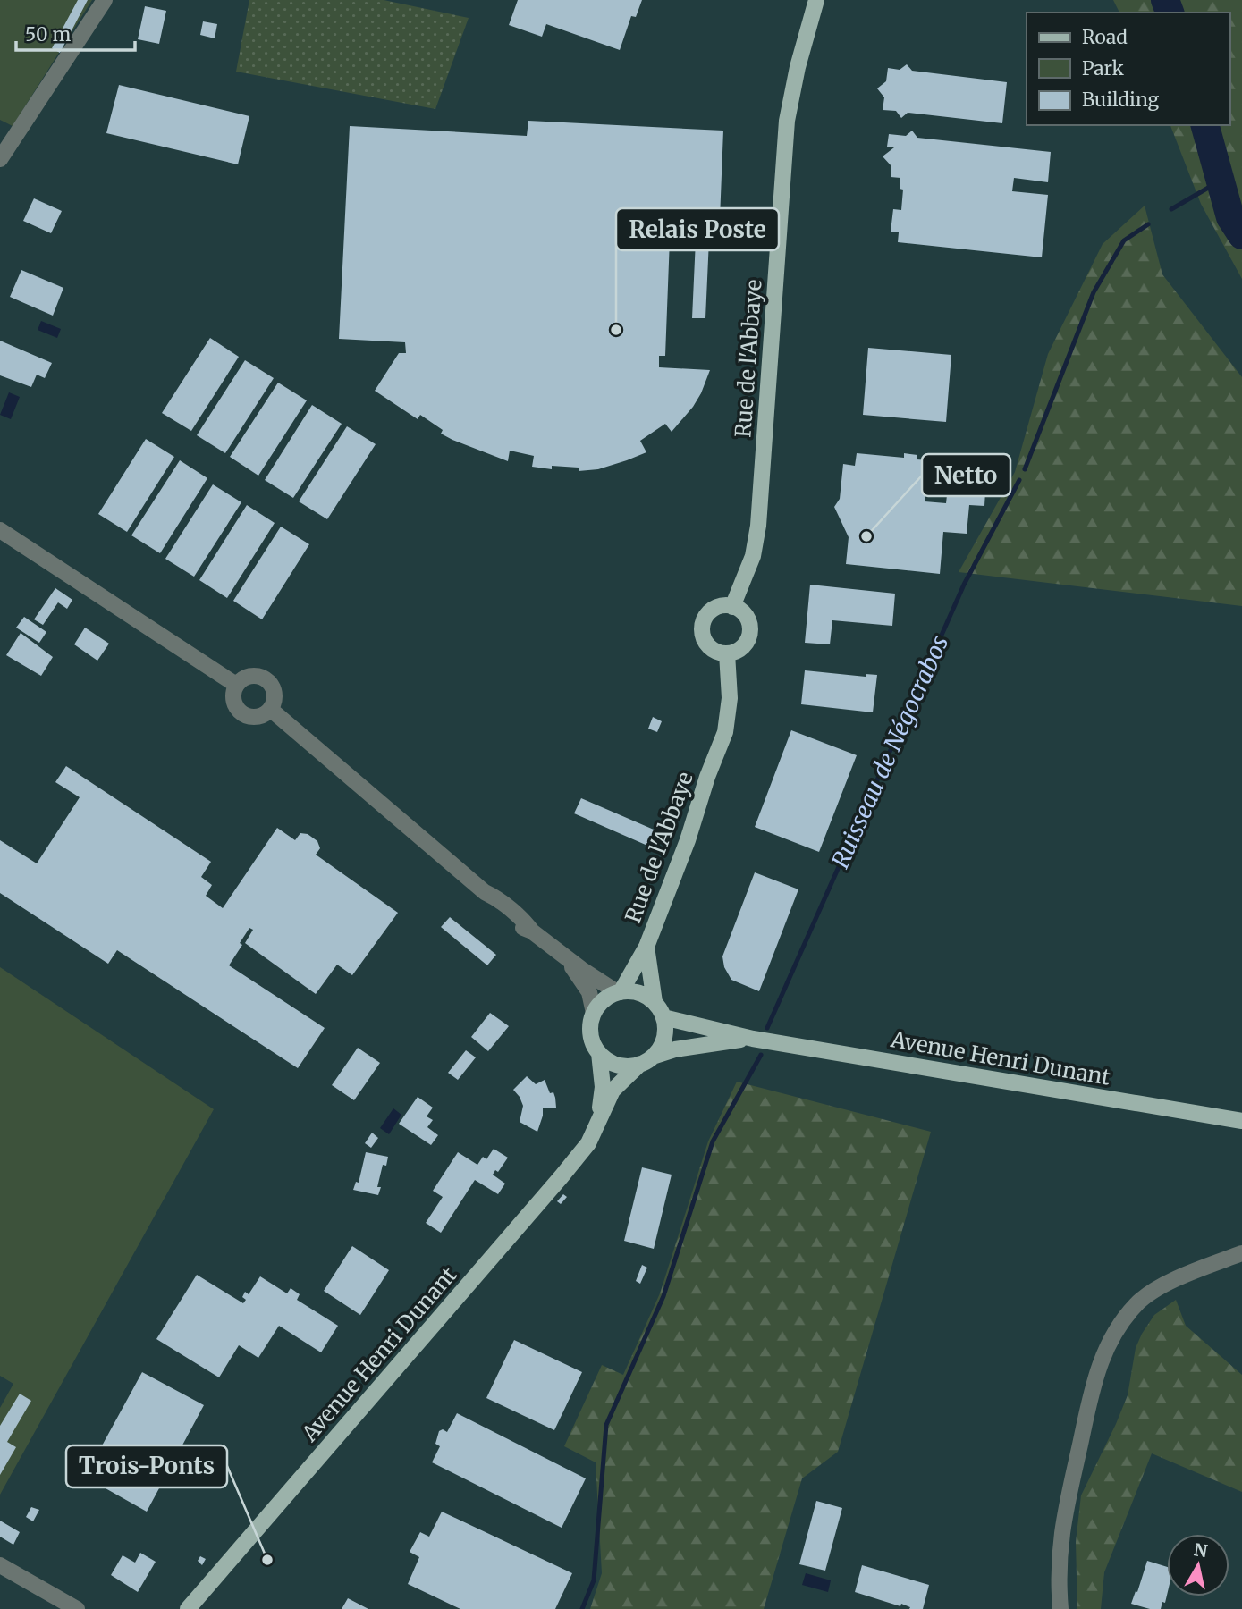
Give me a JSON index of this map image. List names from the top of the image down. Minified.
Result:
{"streets":{"main road":["Rue de l'Abbaye","Avenue Henri Dunant"]},"crossings":[["Rue de l'Abbaye","Avenue Henri Dunant"]],"water":["Ruisseau de Négocrabos"],"places":["Relais Poste","Netto","Trois-Ponts"],"legend":["Road","Park","Building"],"scale_bar":"50 m","north":"top"}
